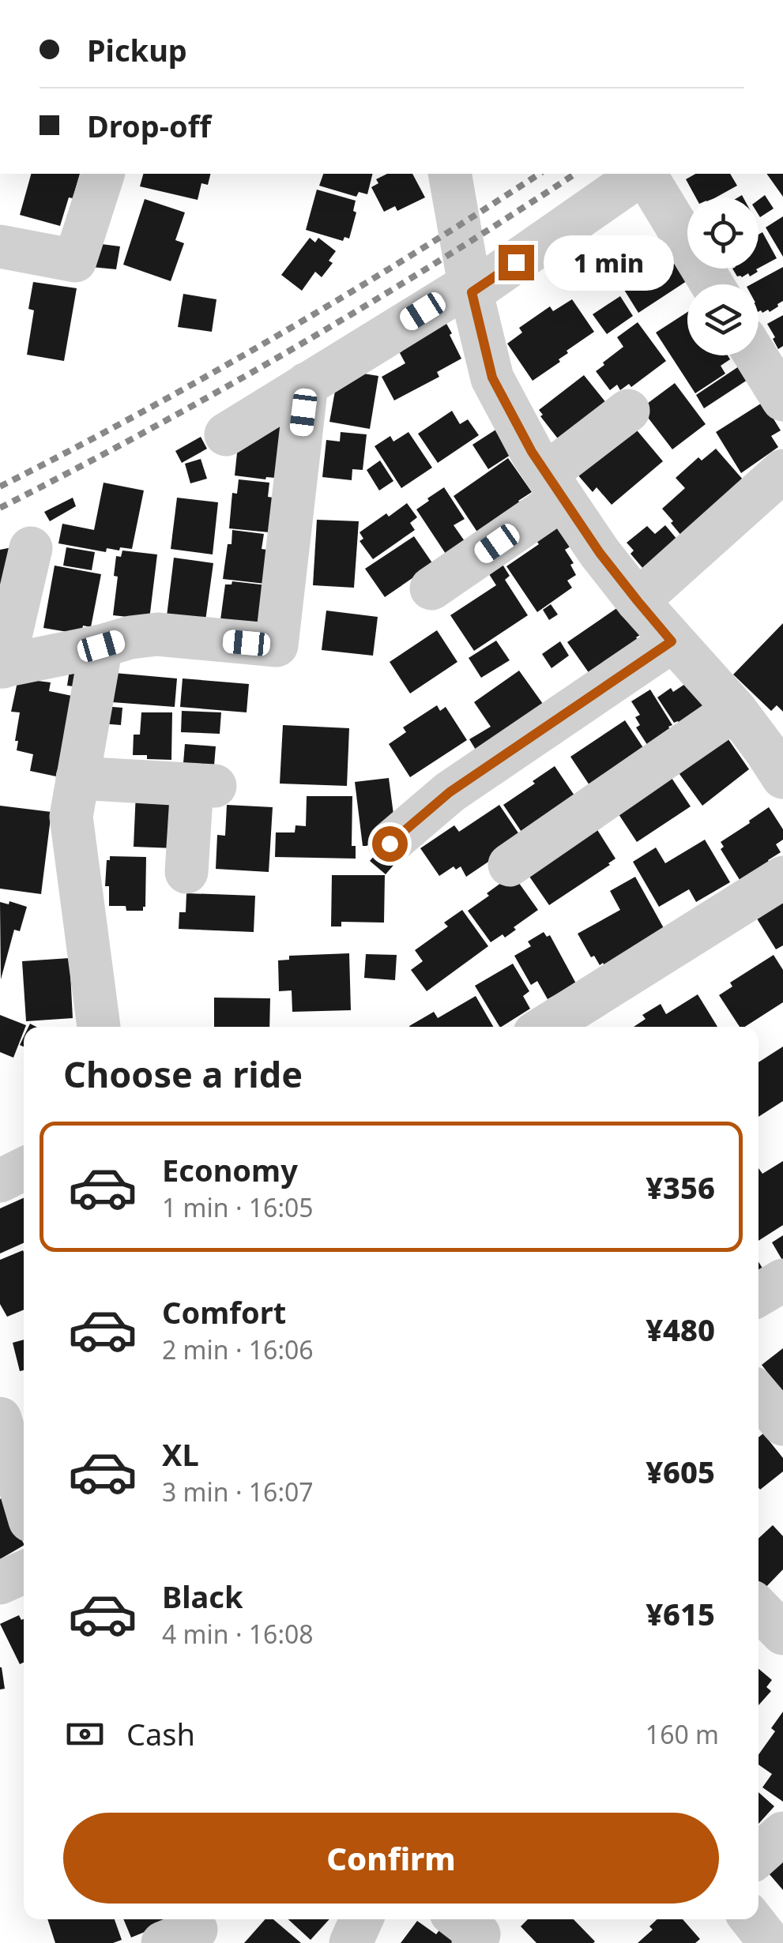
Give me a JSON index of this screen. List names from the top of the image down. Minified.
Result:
{"page":{"banner":["Pickup","Drop-off"],"bubble":"1 min","heading":"Choose a ride","list":[{"name":"Economy","note":"1 min · 16:05","value":"¥356"},{"name":"Comfort","note":"2 min · 16:06","value":"¥480"},{"name":"XL","note":"3 min · 16:07","value":"¥605"},{"name":"Black","note":"4 min · 16:08","value":"¥615"}],"pay":["Cash","160 m"],"buttons":"Confirm"}}
